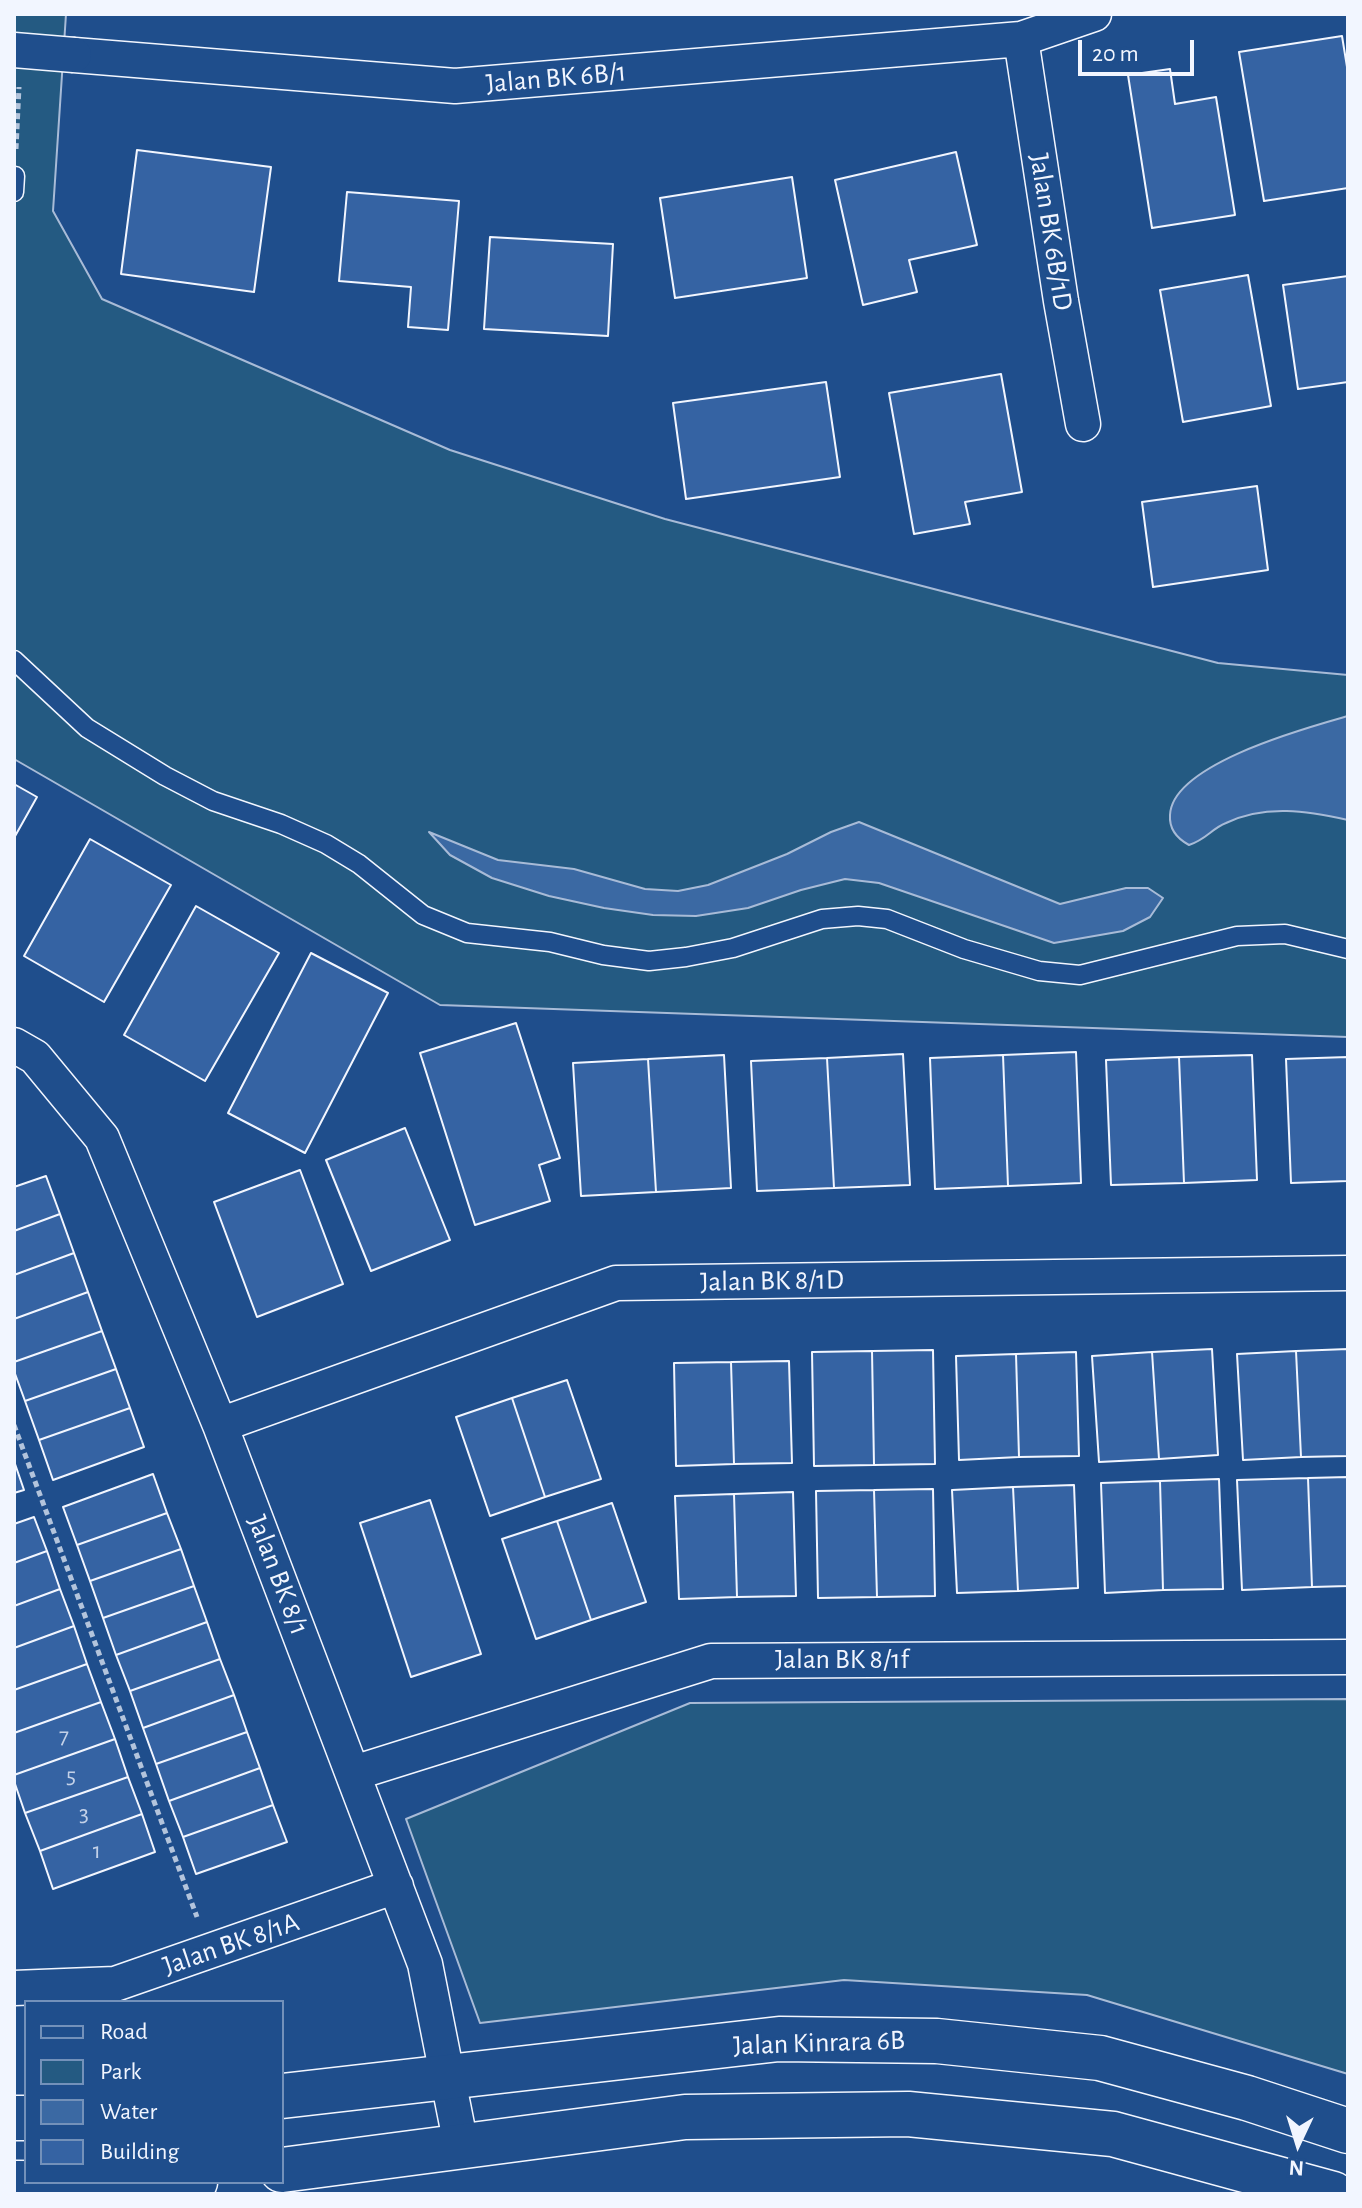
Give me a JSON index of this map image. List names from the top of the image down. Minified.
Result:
{"streets":{"street":["Jalan BK 6B/1","Jalan BK 6B/1D","Jalan BK 8/1D","Jalan BK 8/1","Jalan BK 8/1f","Jalan BK 8/1A","Jalan Kinrara 6B"]},"crossings":[["Jalan BK 6B/1","Jalan BK 6B/1D"],["Jalan BK 8/1D","Jalan BK 8/1"],["Jalan BK 8/1","Jalan BK 8/1f"],["Jalan BK 8/1","Jalan BK 8/1A"],["Jalan BK 8/1","Jalan Kinrara 6B"]],"house_numbers":["7","5","3","1"],"legend":["Road","Park","Water","Building"],"scale_bar":"20 m","north":"bottom"}
